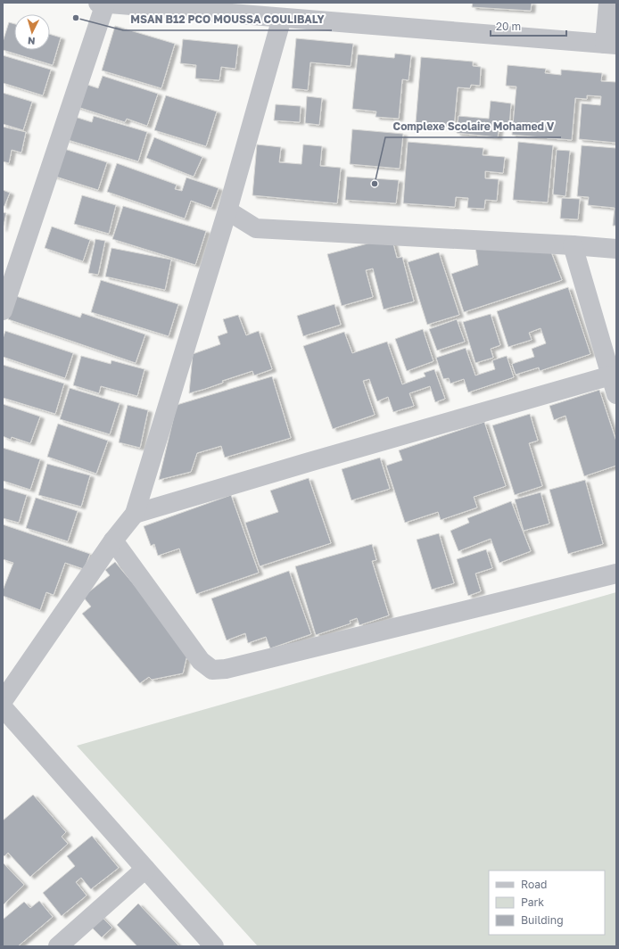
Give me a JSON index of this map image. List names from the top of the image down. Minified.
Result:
{"places":["MSAN B12 PCO MOUSSA COULIBALY","Complexe Scolaire Mohamed V"],"legend":["Road","Park","Building"],"scale_bar":"20 m","north":"bottom"}
